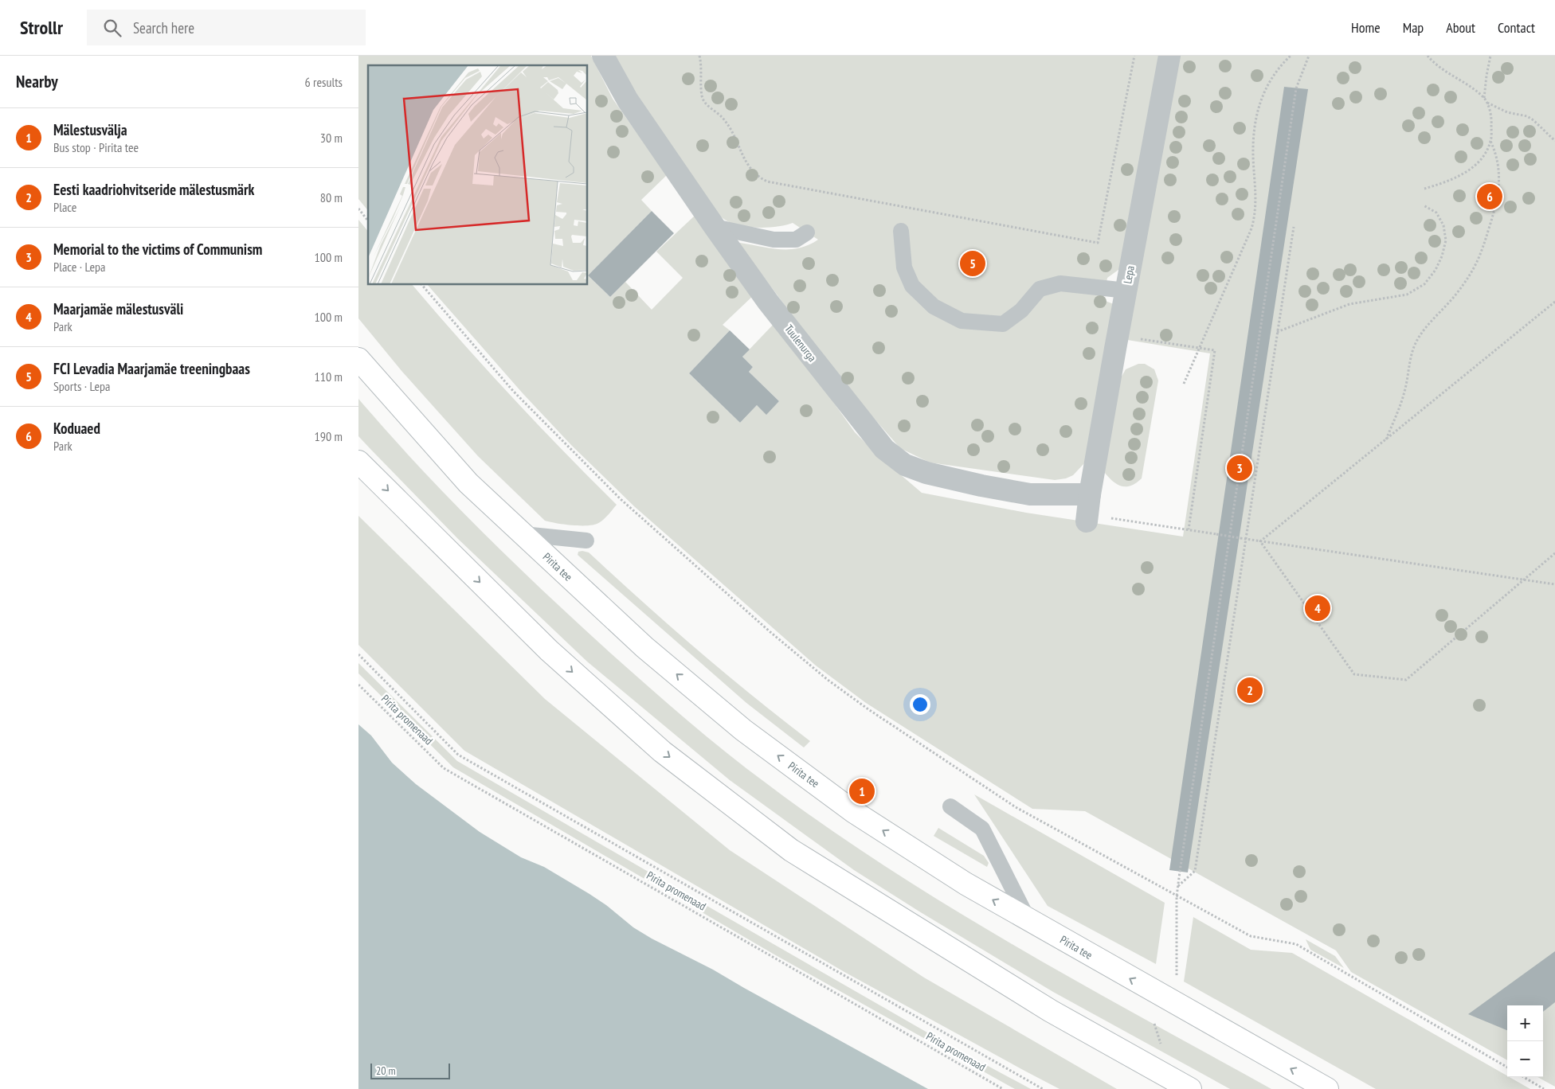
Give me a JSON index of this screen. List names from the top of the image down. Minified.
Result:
{"streets":{"main road":["Pirita tee"],"street":["Lepa","Tuulenurga"],"path":["Pirita promenaad"]},"crossings":[["Lepa","Tuulenurga"]],"scale_bar":"20 m","page":{"header":"Strollr","search":"Search here","nav":["Home","Map","About","Contact"],"heading":["Nearby","6 results"],"list":[{"mark":"1","name":"Mälestusvälja","note":"Bus stop · Pirita tee","value":"30 m"},{"mark":"2","name":"Eesti kaadriohvitseride mälestusmärk","note":"Place","value":"80 m"},{"mark":"3","name":"Memorial to the victims of Communism","note":"Place · Lepa","value":"100 m"},{"mark":"4","name":"Maarjamäe mälestusväli","note":"Park","value":"100 m"},{"mark":"5","name":"FCI Levadia Maarjamäe treeningbaas","note":"Sports · Lepa","value":"110 m"},{"mark":"6","name":"Koduaed","note":"Park","value":"190 m"}],"pins":["6","5","3","4","2","1"],"map_buttons":["+","−"],"scale":"20 m"}}
